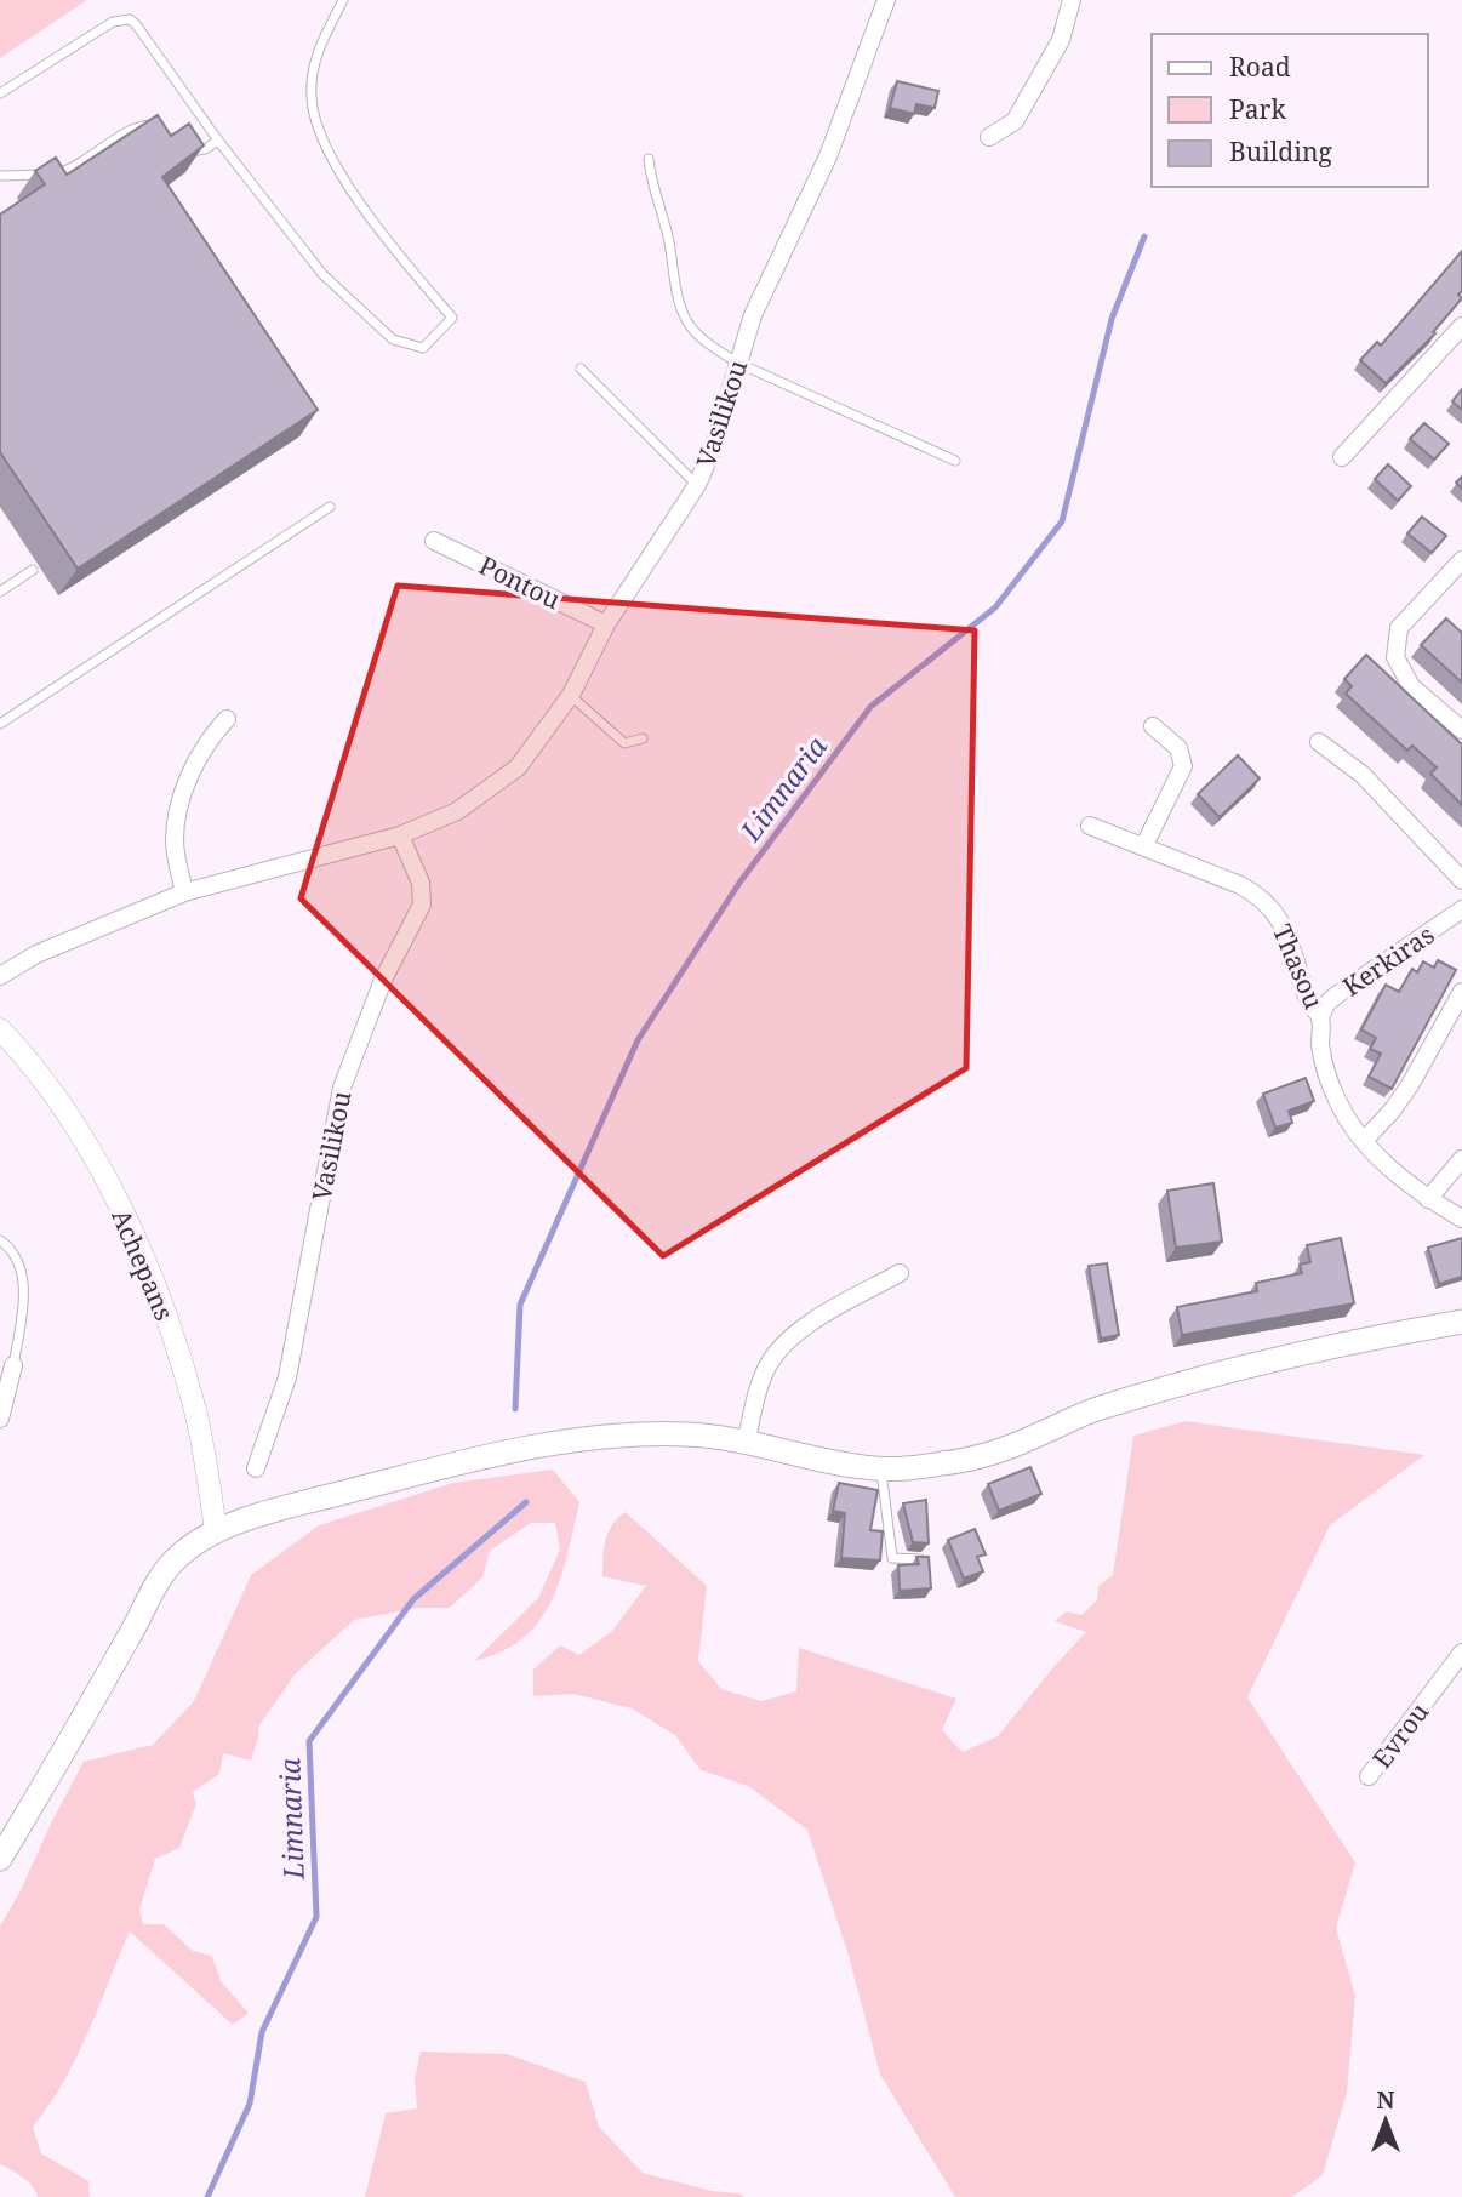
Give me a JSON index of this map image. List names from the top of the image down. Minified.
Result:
{"streets":{"street":["Vasilikou","Pontou","Kerkiras","Thasou","Achepans","Evrou"]},"crossings":[["Vasilikou","Pontou"],["Kerkiras","Thasou"]],"water":["Limnaria"],"legend":["Road","Park","Building"],"north":"top"}
